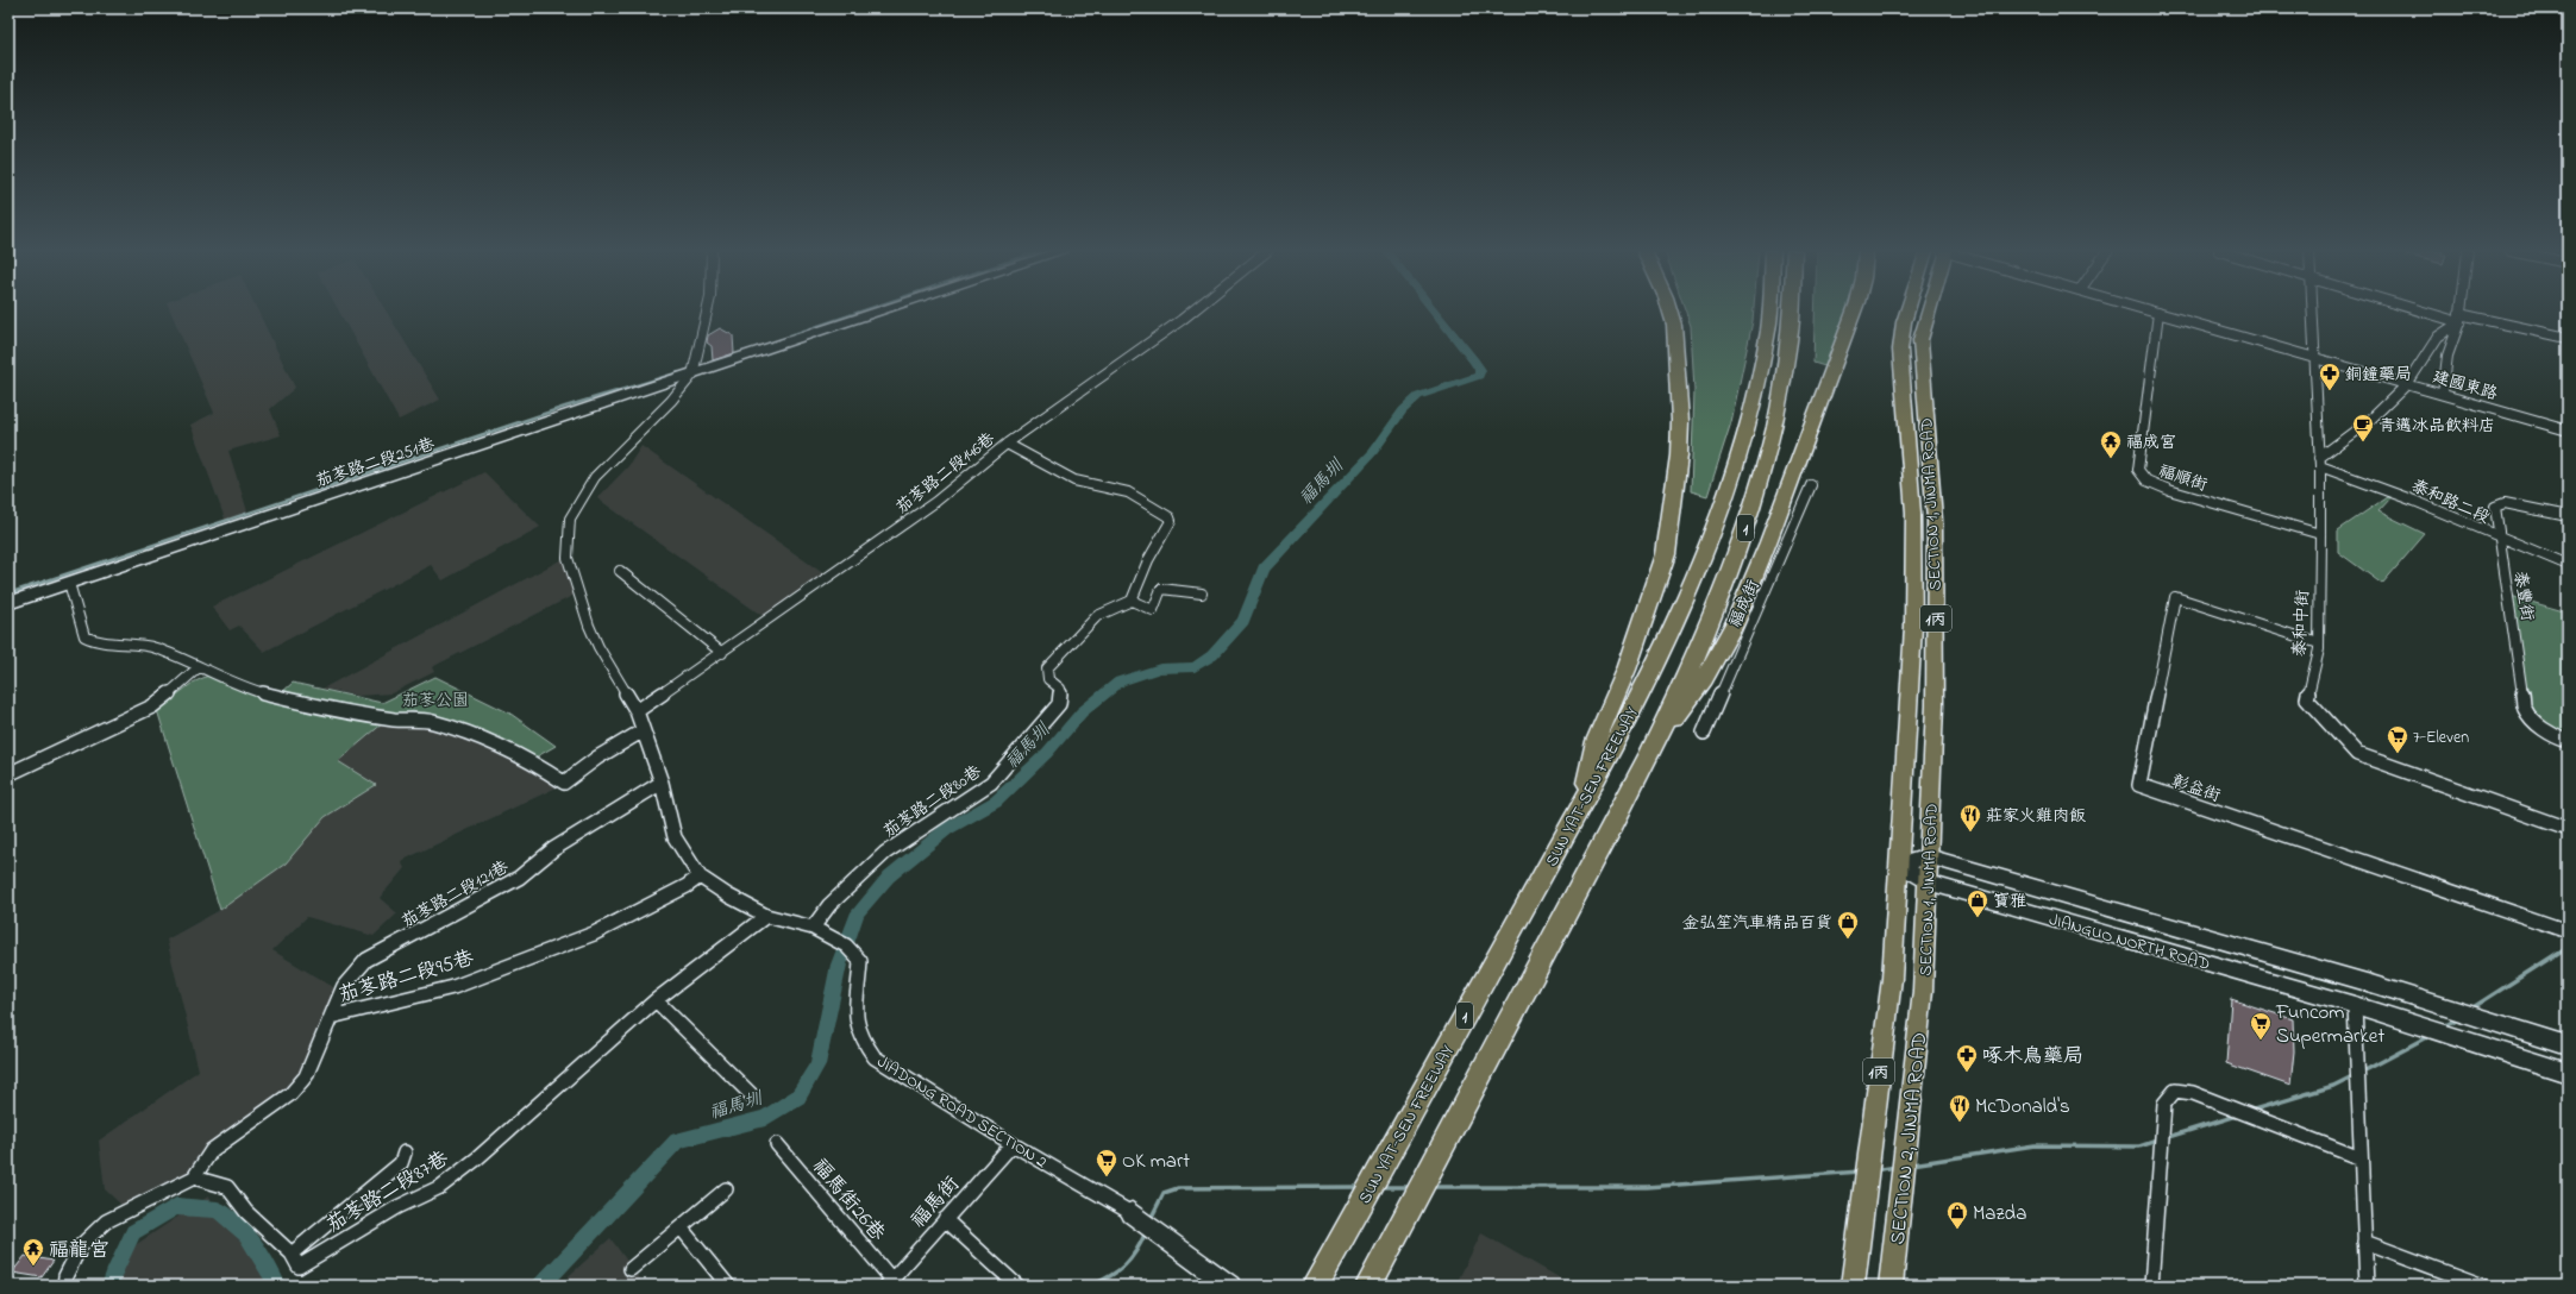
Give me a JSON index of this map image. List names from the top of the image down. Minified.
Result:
{"streets":{"highway":["1","SUN YAT-SEN FREEWAY"],"main road":["SECTION 1, JINMA ROAD","1丙","SECTION 2, JINMA ROAD"],"street":["建國東路","茄苳路二段251巷","茄苳路二段146巷","福順街","泰和路二段","泰豐街","福成街","泰和中街","彰益街","茄苳路二段80巷","茄苳路二段121巷","JIANGUO NORTH ROAD","茄苳路二段95巷","JIADONG ROAD SECTION 2","茄苳路二段87巷","福馬街26巷","福馬街"]},"crossings":[["建國東路","福順街"],["建國東路","泰和中街"],["茄苳路二段251巷","JIADONG ROAD SECTION 2"],["茄苳路二段146巷","JIADONG ROAD SECTION 2"],["福順街","泰和中街"],["泰和路二段","泰豐街"],["泰和路二段","泰和中街"],["SECTION 1, JINMA ROAD","JIANGUO NORTH ROAD"],["SECTION 1, JINMA ROAD","SECTION 2, JINMA ROAD"],["泰和中街","彰益街"],["茄苳路二段80巷","JIADONG ROAD SECTION 2"],["茄苳路二段121巷","茄苳路二段95巷"],["茄苳路二段121巷","JIADONG ROAD SECTION 2"],["茄苳路二段95巷","JIADONG ROAD SECTION 2"],["茄苳路二段95巷","茄苳路二段87巷"],["JIADONG ROAD SECTION 2","福馬街"],["福馬街26巷","福馬街"]],"water":["福馬圳"],"parks":["茄苳公園"],"places":{"pharmacy":["銅鐘藥局","啄木鳥藥局"],"cafe":["青邁冰品飲料店"],"temple":["福成宮","福龍宮"],"supermarket":["7-Eleven","Funcom Supermarket","OK mart"],"restaurant":["莊家火雞肉飯","McDonald's"],"shop":["寶雅","金弘笙汽車精品百貨","Mazda"]}}
